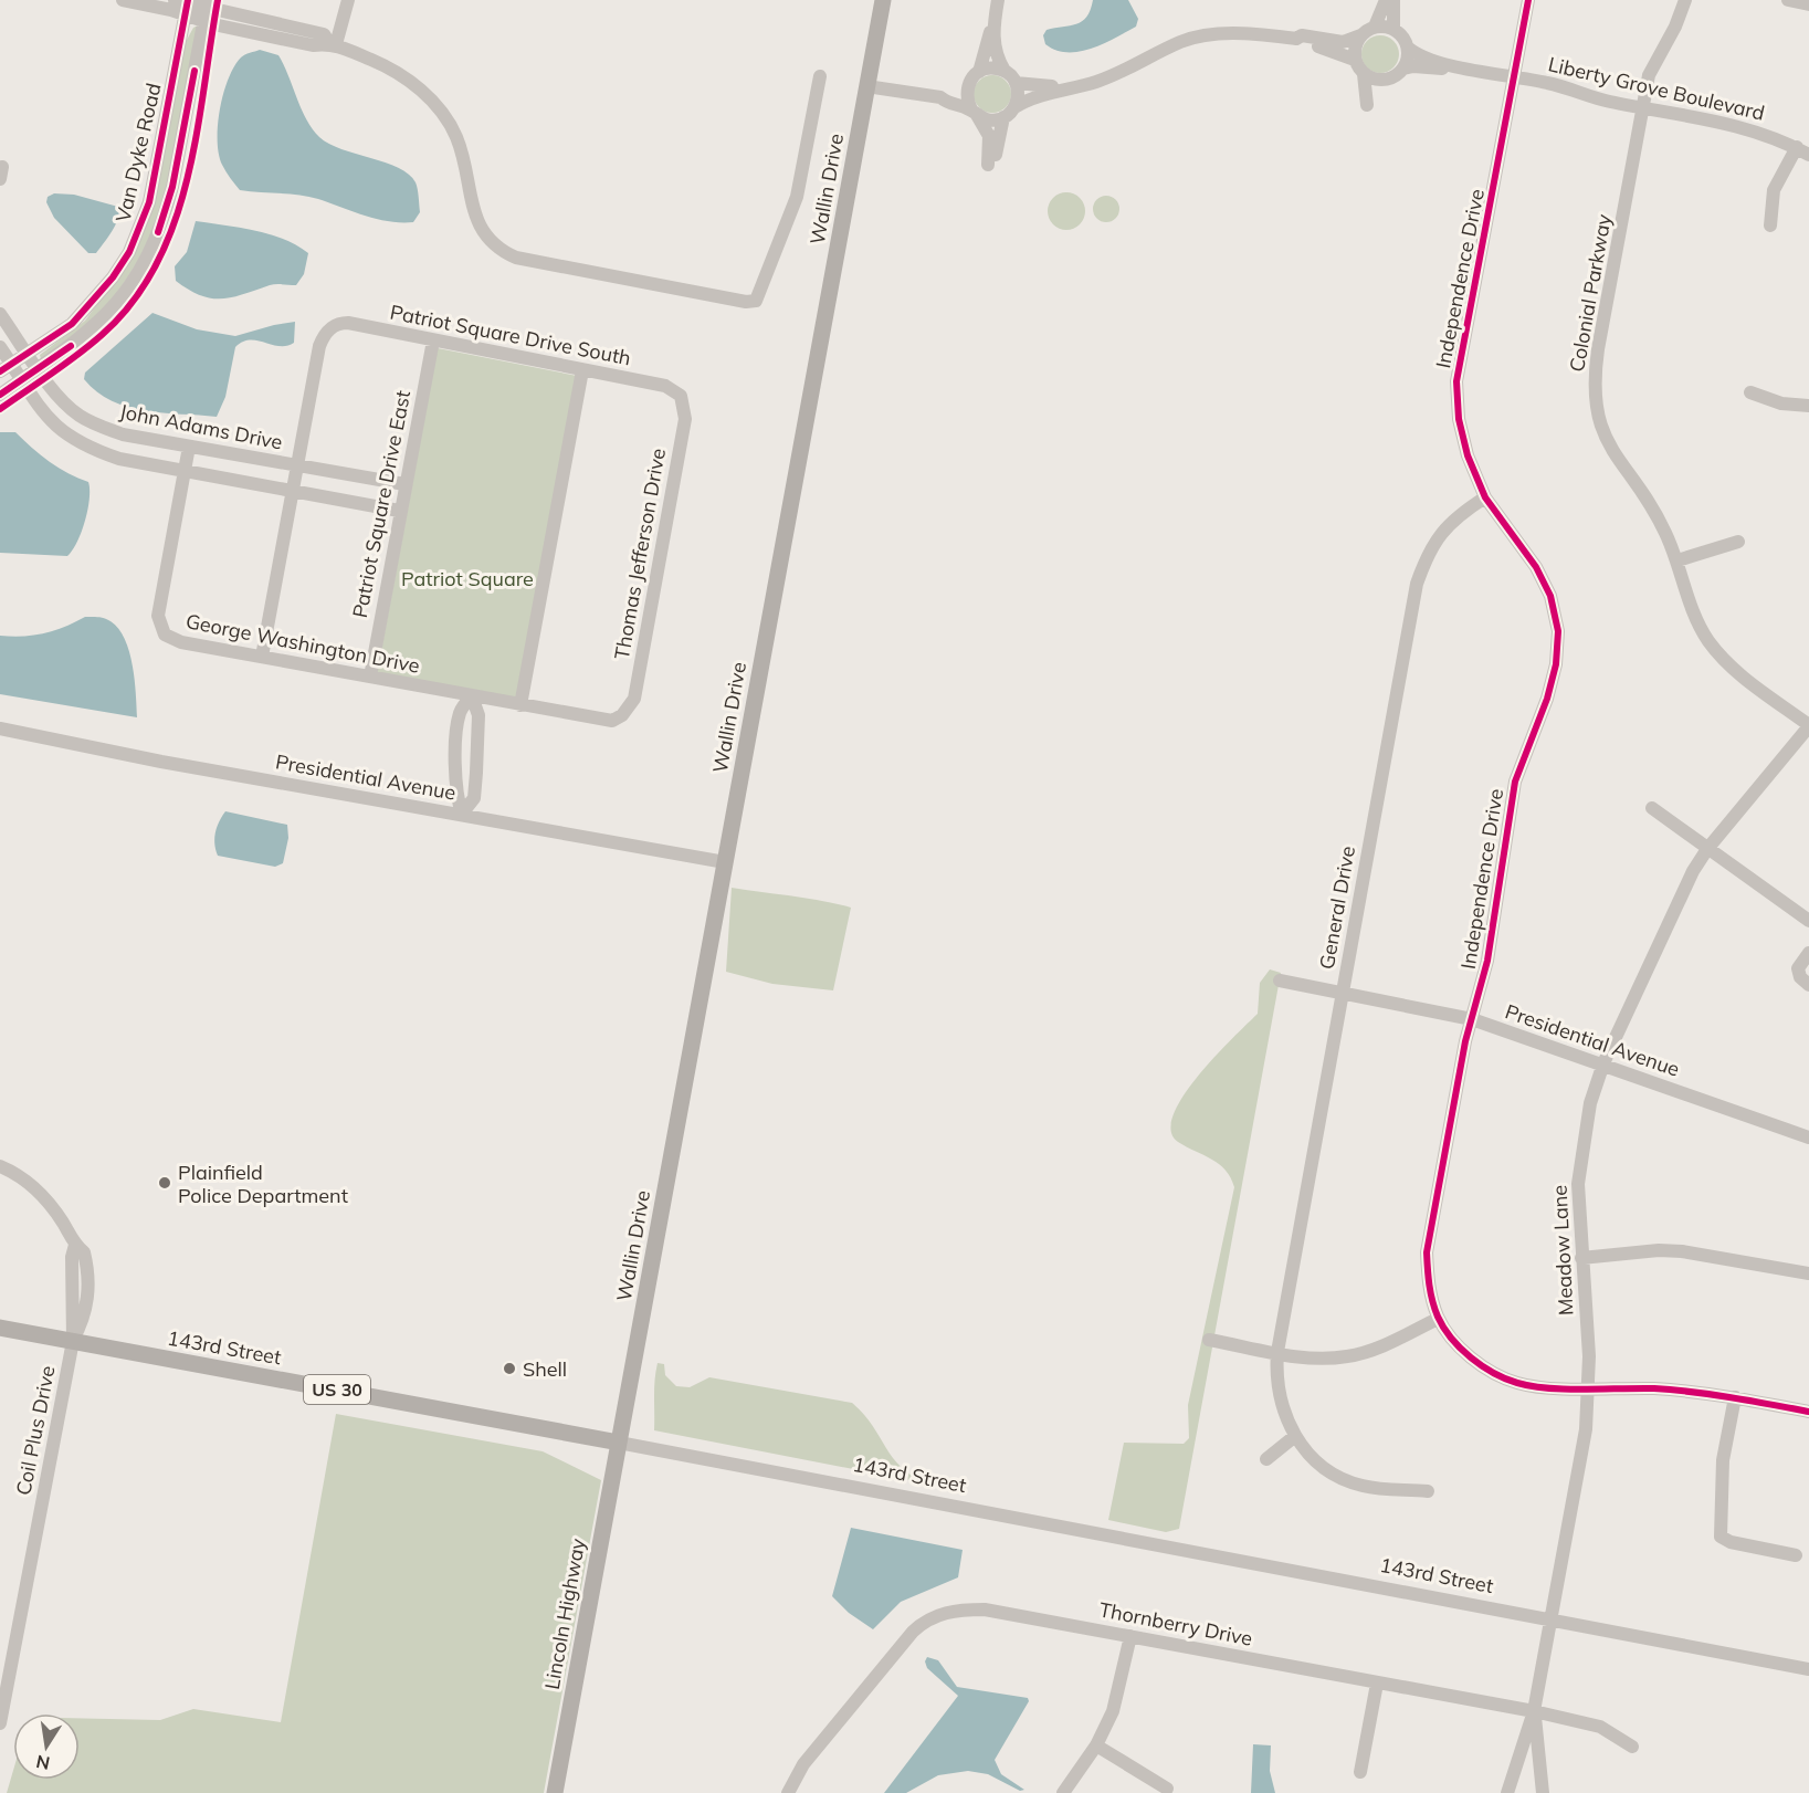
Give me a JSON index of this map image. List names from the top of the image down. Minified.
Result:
{"streets":{"main road":["Wallin Drive","143rd Street","US 30","Lincoln Highway"],"street":["Liberty Grove Boulevard","Van Dyke Road","Independence Drive","Colonial Parkway","Patriot Square Drive South","John Adams Drive","Patriot Square Drive East","Thomas Jefferson Drive","George Washington Drive","Presidential Avenue","General Drive","Meadow Lane","Coil Plus Drive","Thornberry Drive"]},"crossings":[["Liberty Grove Boulevard","Independence Drive"],["Liberty Grove Boulevard","Colonial Parkway"],["Van Dyke Road","John Adams Drive"],["Wallin Drive","Presidential Avenue"],["Wallin Drive","143rd Street"],["Wallin Drive","Lincoln Highway"],["Independence Drive","Presidential Avenue"],["Independence Drive","General Drive"],["Independence Drive","Meadow Lane"],["Colonial Parkway","Meadow Lane"],["Patriot Square Drive South","John Adams Drive"],["Patriot Square Drive South","Patriot Square Drive East"],["Patriot Square Drive South","Thomas Jefferson Drive"],["John Adams Drive","Patriot Square Drive East"],["John Adams Drive","George Washington Drive"],["Patriot Square Drive East","George Washington Drive"],["Thomas Jefferson Drive","George Washington Drive"],["Presidential Avenue","General Drive"],["Presidential Avenue","Meadow Lane"],["Meadow Lane","143rd Street"],["Meadow Lane","Thornberry Drive"],["143rd Street","Coil Plus Drive"],["143rd Street","Lincoln Highway"]],"parks":["Patriot Square"],"places":["Plainfield Police Department","Shell"],"north":"bottom"}
